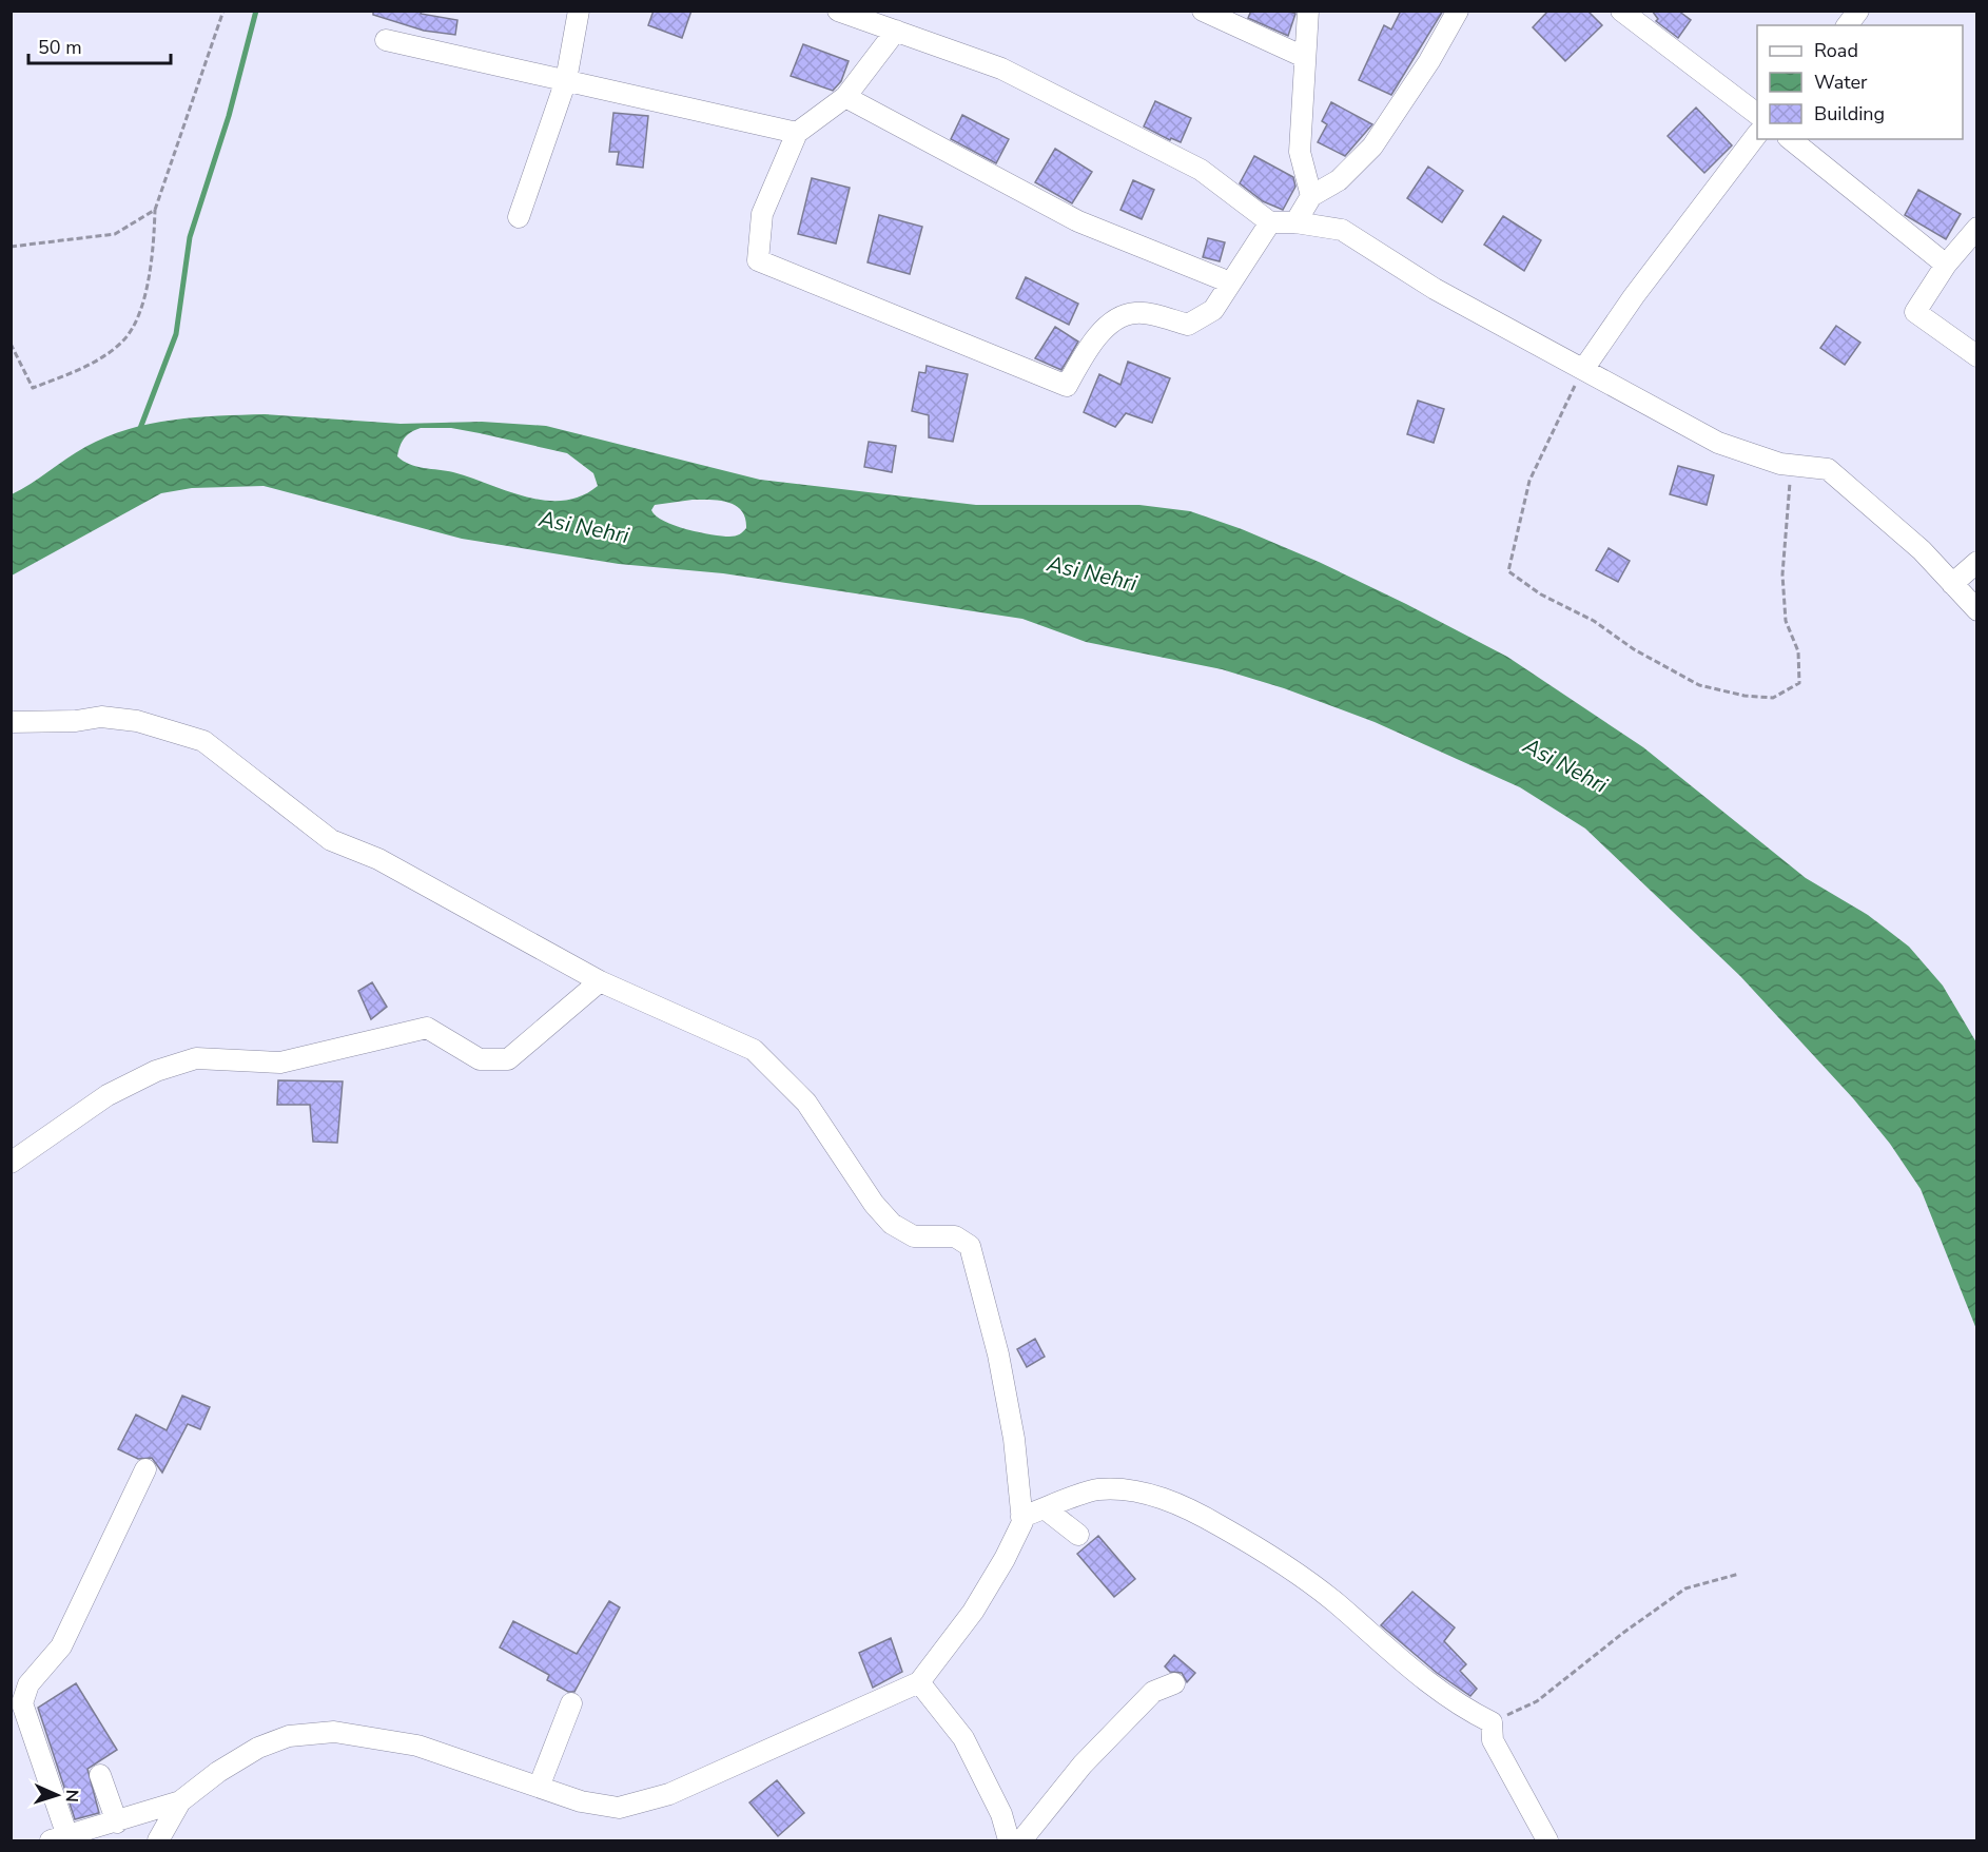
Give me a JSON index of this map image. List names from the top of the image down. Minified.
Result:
{"water":["Asi Nehri"],"legend":["Road","Water","Building"],"scale_bar":"50 m","north":"right"}
